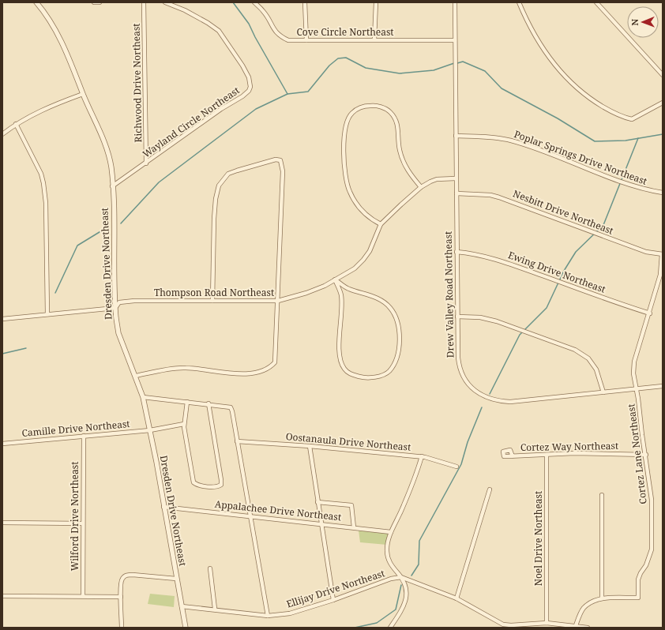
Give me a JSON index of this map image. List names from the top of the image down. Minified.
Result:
{"streets":{"street":["Cove Circle Northeast","Richwood Drive Northeast","Wayland Circle Northeast","Poplar Springs Drive Northeast","Nesbitt Drive Northeast","Dresden Drive Northeast","Ewing Drive Northeast","Thompson Road Northeast","Drew Valley Road Northeast","Camille Drive Northeast","Oostanaula Drive Northeast","Cortez Way Northeast","Cortez Lane Northeast","Appalachee Drive Northeast","Wilford Drive Northeast","Noel Drive Northeast","Ellijay Drive Northeast"]},"crossings":[["Cove Circle Northeast","Drew Valley Road Northeast"],["Richwood Drive Northeast","Wayland Circle Northeast"],["Wayland Circle Northeast","Dresden Drive Northeast"],["Poplar Springs Drive Northeast","Drew Valley Road Northeast"],["Nesbitt Drive Northeast","Drew Valley Road Northeast"],["Nesbitt Drive Northeast","Cortez Lane Northeast"],["Dresden Drive Northeast","Thompson Road Northeast"],["Dresden Drive Northeast","Camille Drive Northeast"],["Dresden Drive Northeast","Appalachee Drive Northeast"],["Dresden Drive Northeast","Ellijay Drive Northeast"],["Ewing Drive Northeast","Drew Valley Road Northeast"],["Ewing Drive Northeast","Cortez Lane Northeast"],["Thompson Road Northeast","Drew Valley Road Northeast"],["Drew Valley Road Northeast","Cortez Lane Northeast"],["Camille Drive Northeast","Wilford Drive Northeast"],["Cortez Way Northeast","Cortez Lane Northeast"],["Cortez Way Northeast","Noel Drive Northeast"]],"north":"left"}
